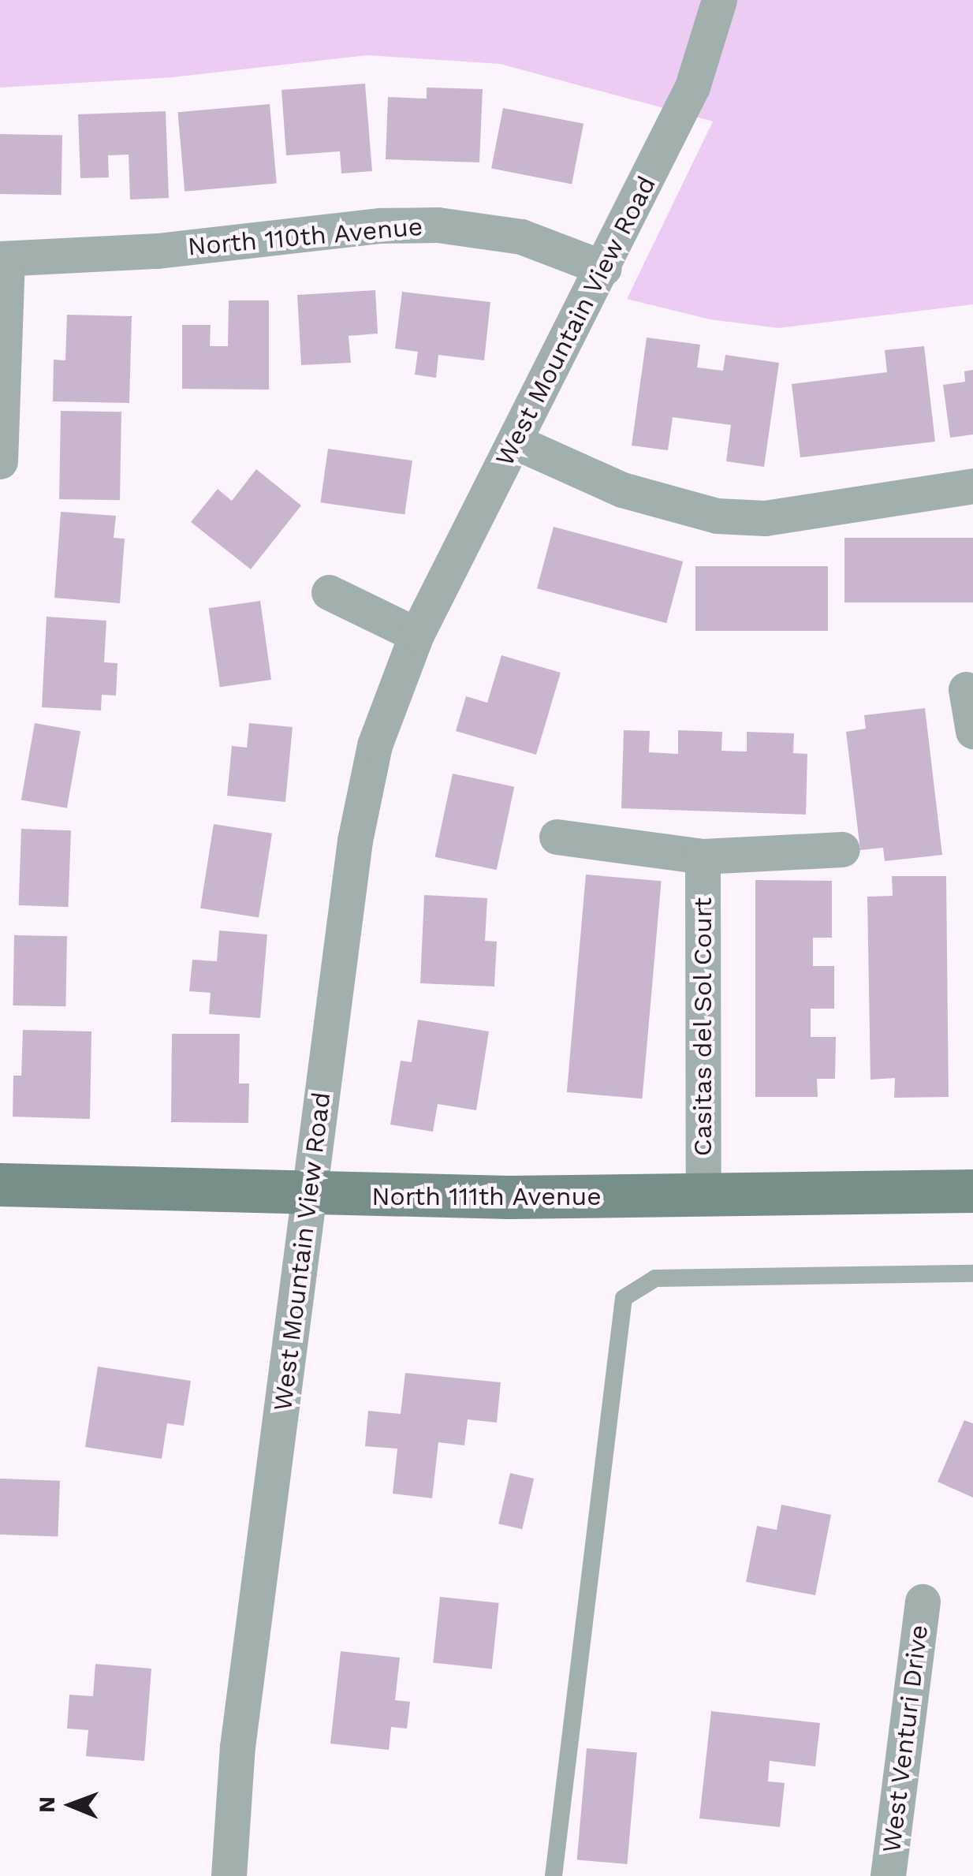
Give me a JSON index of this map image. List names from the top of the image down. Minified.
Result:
{"streets":{"street":["North 110th Avenue","West Mountain View Road","Casitas del Sol Court","North 111th Avenue","West Venturi Drive"]},"crossings":[["North 110th Avenue","West Mountain View Road"],["West Mountain View Road","North 111th Avenue"],["Casitas del Sol Court","North 111th Avenue"]],"north":"left"}
